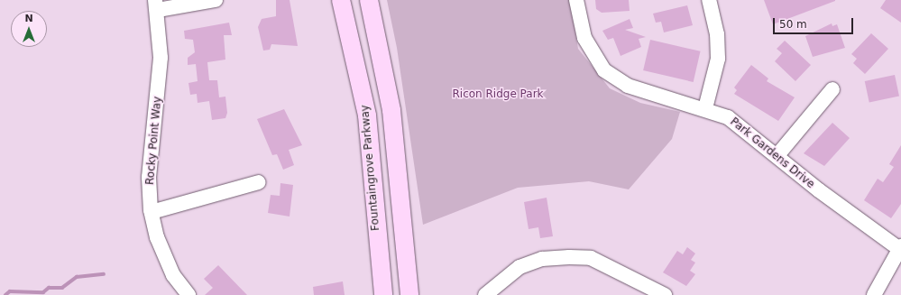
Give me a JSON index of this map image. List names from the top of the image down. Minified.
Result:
{"streets":{"main road":["Fountaingrove Parkway"],"street":["Rocky Point Way","Park Gardens Drive"]},"parks":["Ricon Ridge Park"],"scale_bar":"50 m","north":"top"}
